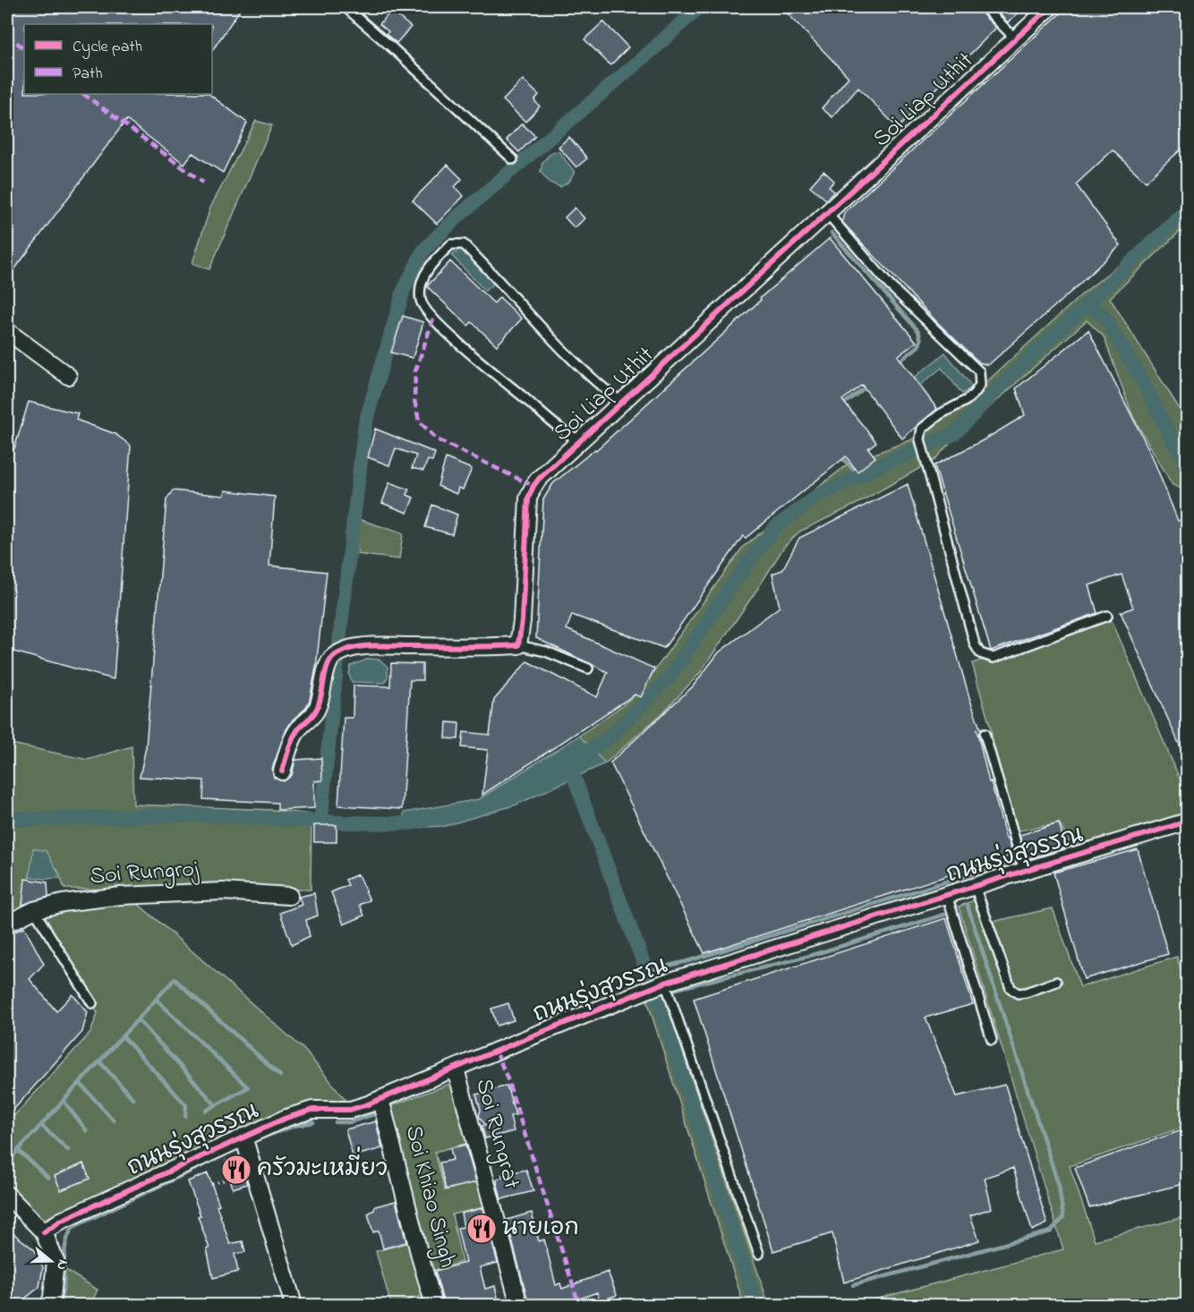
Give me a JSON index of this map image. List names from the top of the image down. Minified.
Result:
{"streets":{"street":["Soi Liap Uthit","ถนนรุ่งสุวรรณ","Soi Rungroj","Soi Rungrat","Soi Khiao Singh"]},"crossings":[["ถนนรุ่งสุวรรณ","Soi Rungrat"],["ถนนรุ่งสุวรรณ","Soi Khiao Singh"]],"places":{"restaurant":["ครัวมะเหมี่ยว","นายเอก"]},"legend":["Cycle path","Path"],"north":"right"}
